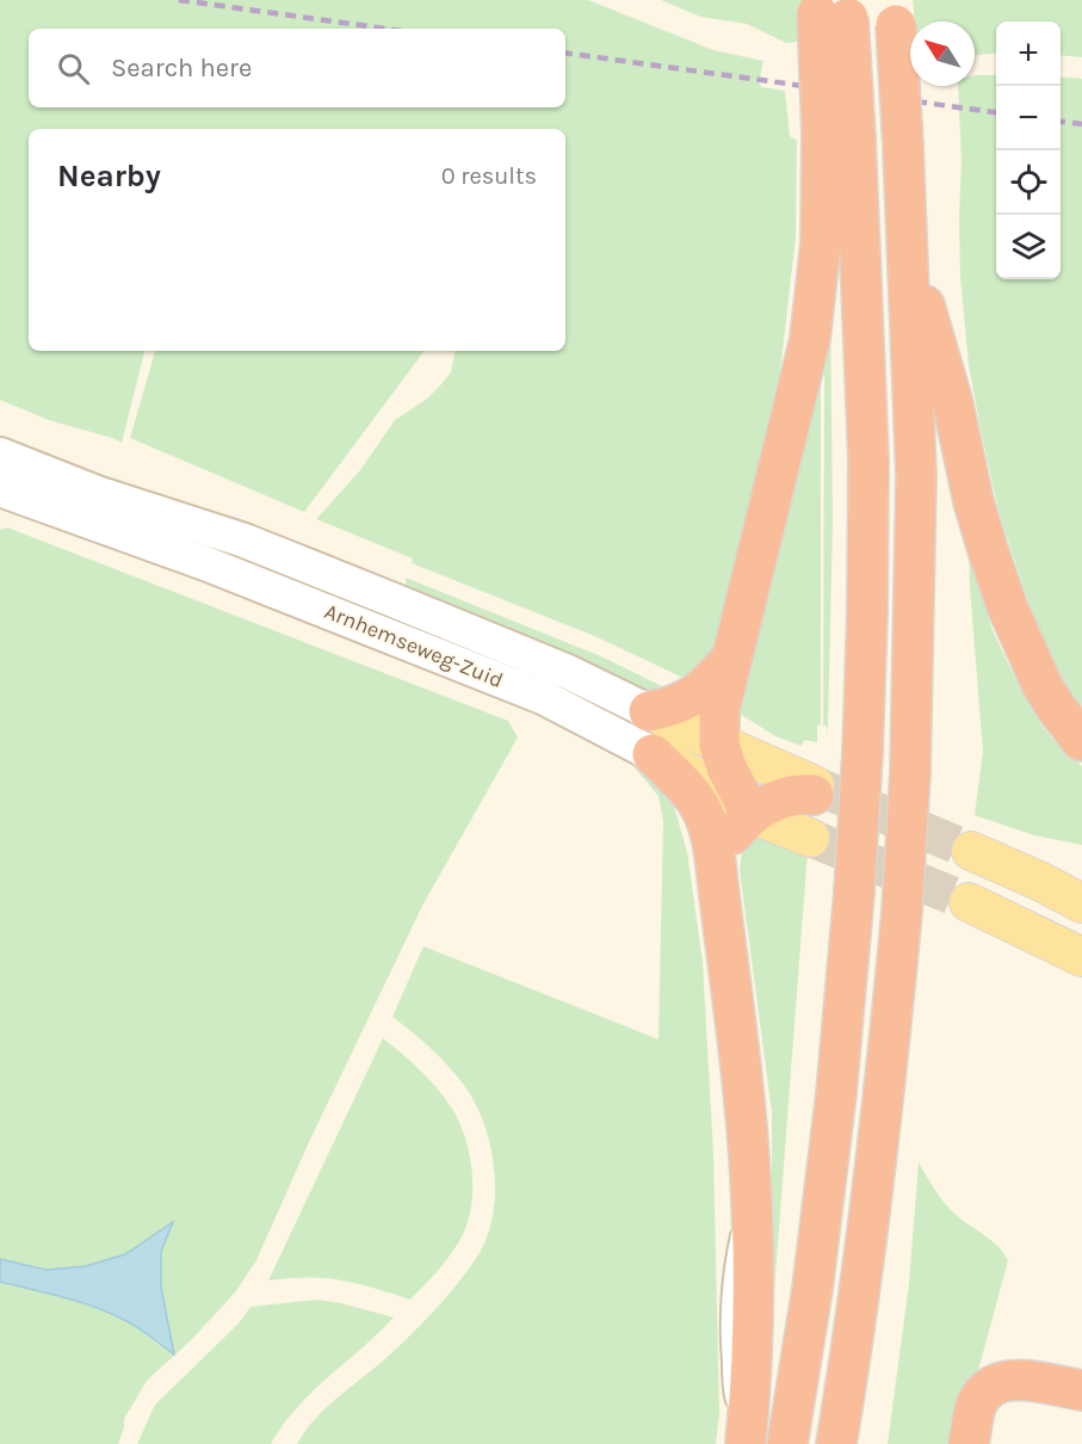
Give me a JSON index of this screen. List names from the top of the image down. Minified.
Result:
{"streets":{"main road":["Arnhemseweg-Zuid"]},"north":"top left","page":{"map_buttons":["+","−"],"search":"Search here","heading":["Nearby","0 results"]}}
